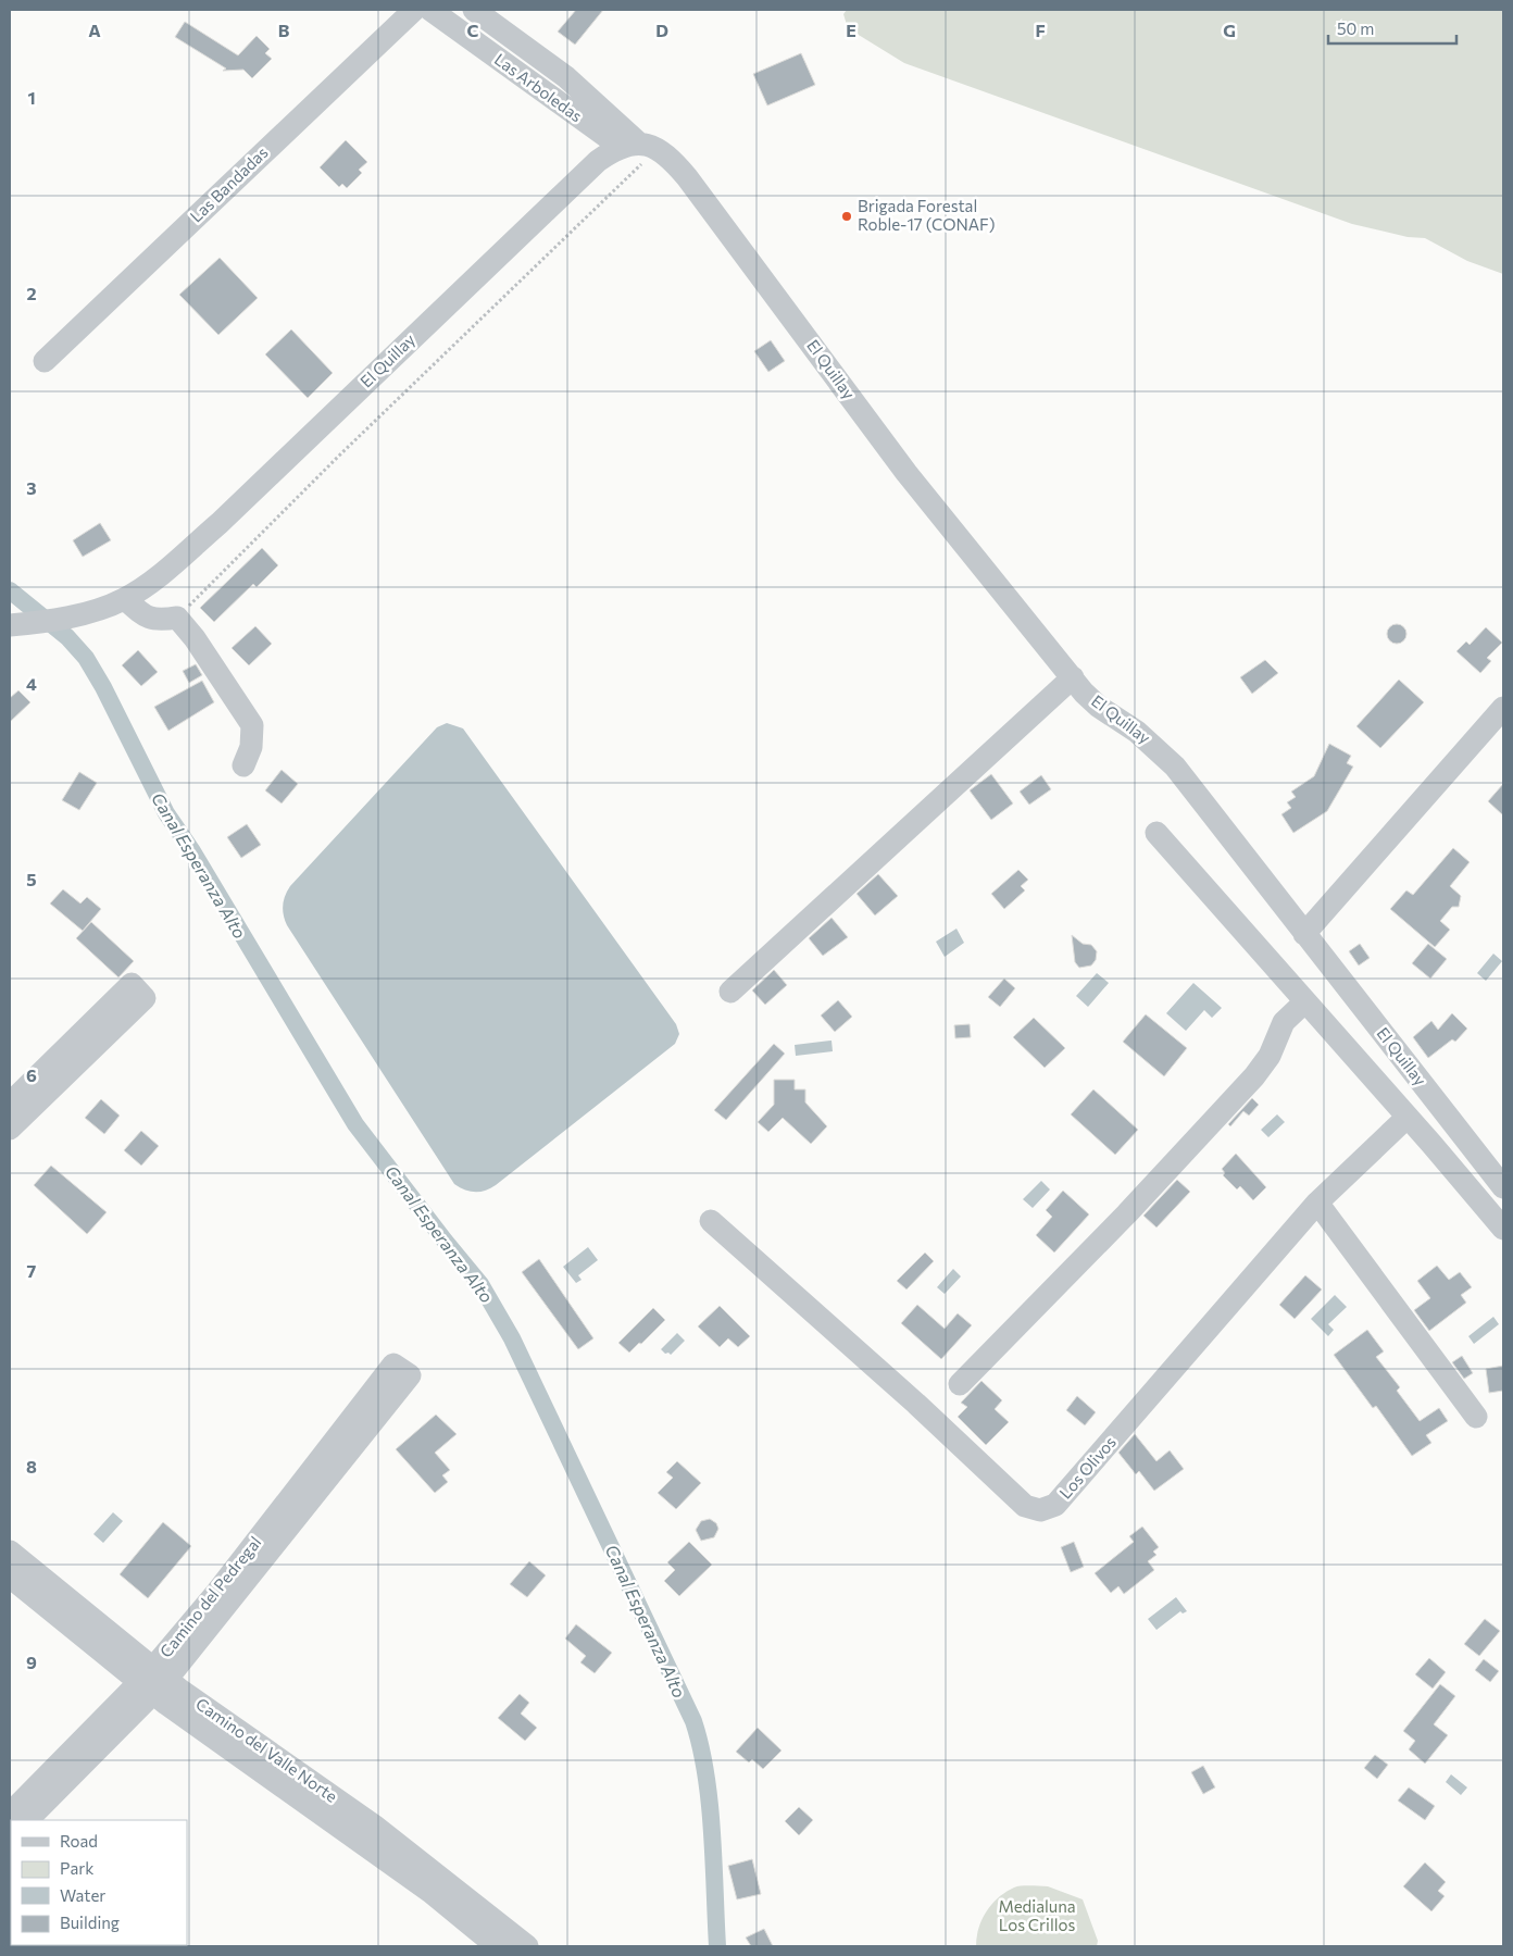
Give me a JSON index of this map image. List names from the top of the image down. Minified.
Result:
{"streets":{"street":["Las Arboledas","Las Bandadas","El Quillay","Los Olivos","Camino del Pedregal","Camino del Valle Norte"]},"crossings":[["Las Arboledas","El Quillay"],["Camino del Pedregal","Camino del Valle Norte"]],"water":["Canal Esperanza Alto"],"parks":["Medialuna Los Crillos"],"places":["Brigada Forestal Roble-17 (CONAF)"],"legend":["Road","Park","Water","Building"],"scale_bar":"50 m","grid":{"columns":["A","B","C","D","E","F","G"],"rows":["1","2","3","4","5","6","7","8","9"]}}
